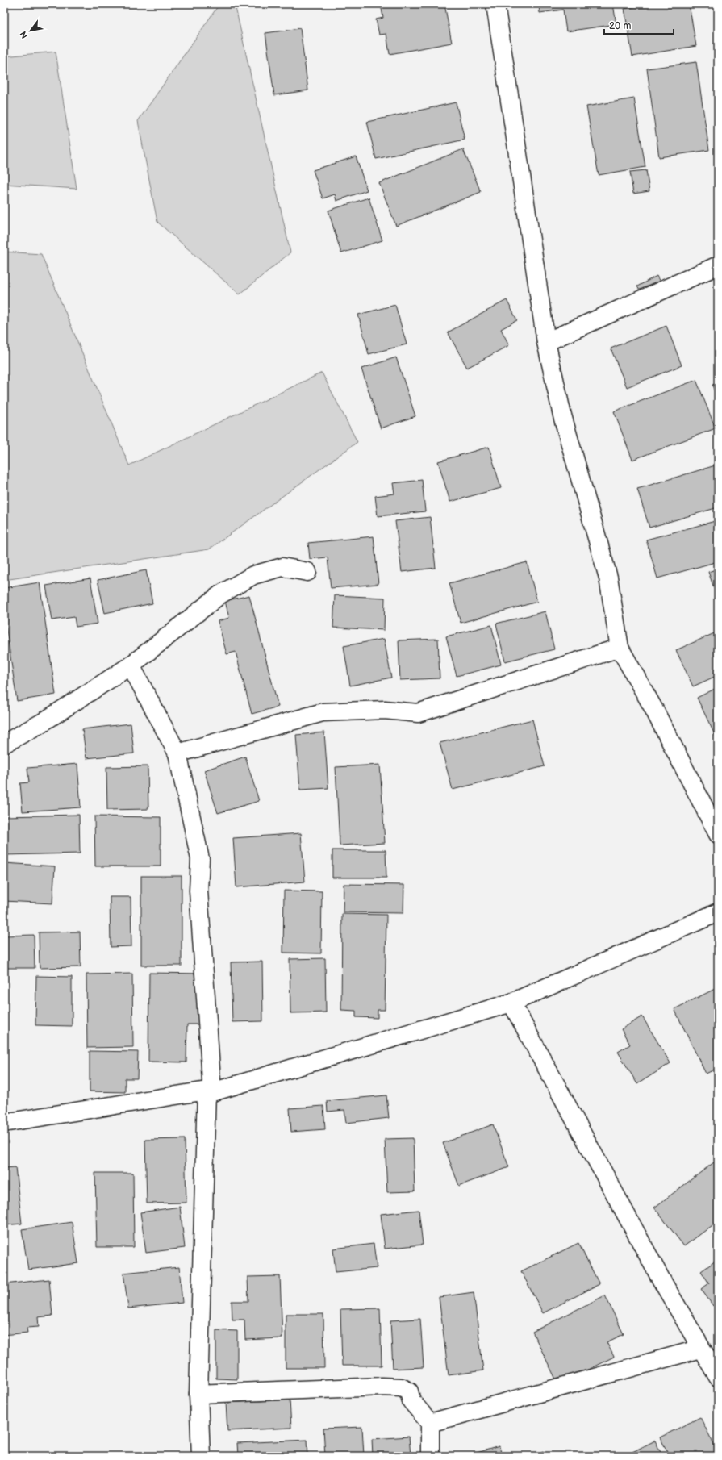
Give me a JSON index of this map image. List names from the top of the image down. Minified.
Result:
{"scale_bar":"20 m","north":"bottom left"}
